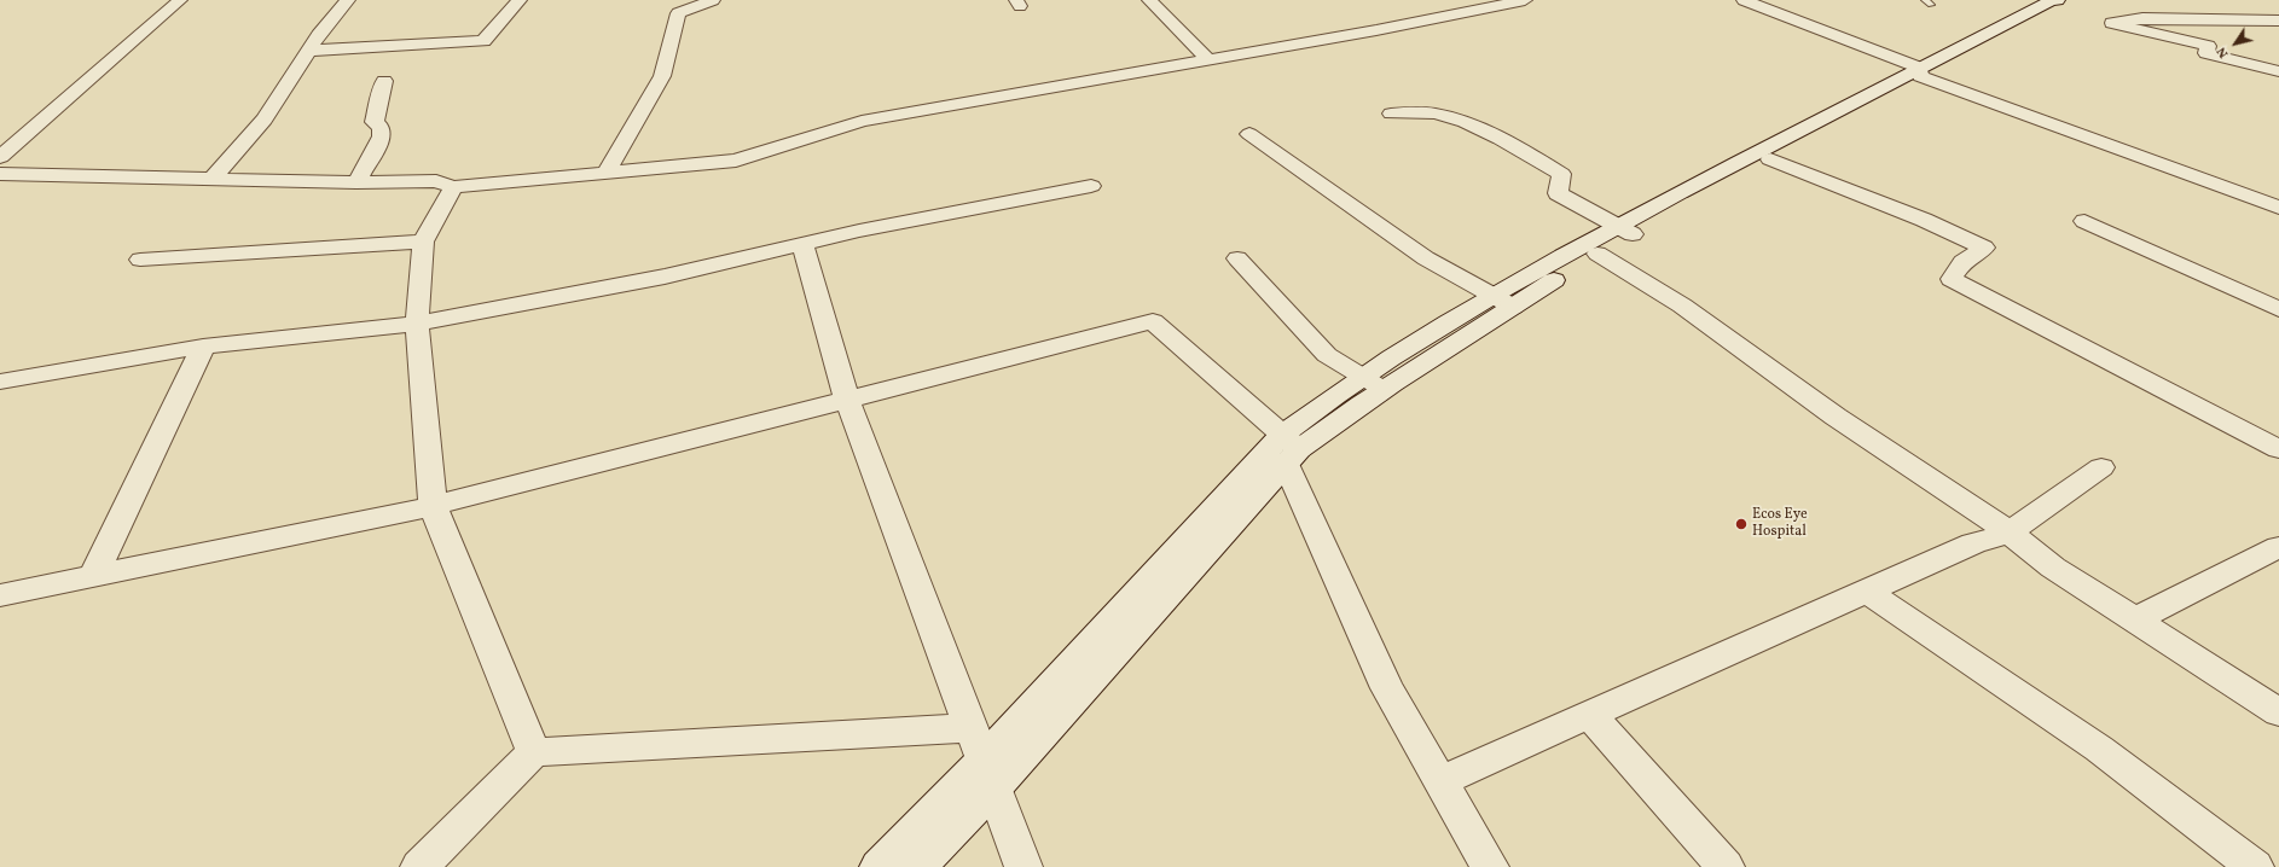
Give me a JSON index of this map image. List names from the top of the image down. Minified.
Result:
{"places":["Ecos Eye Hospital"],"north":"bottom left"}
